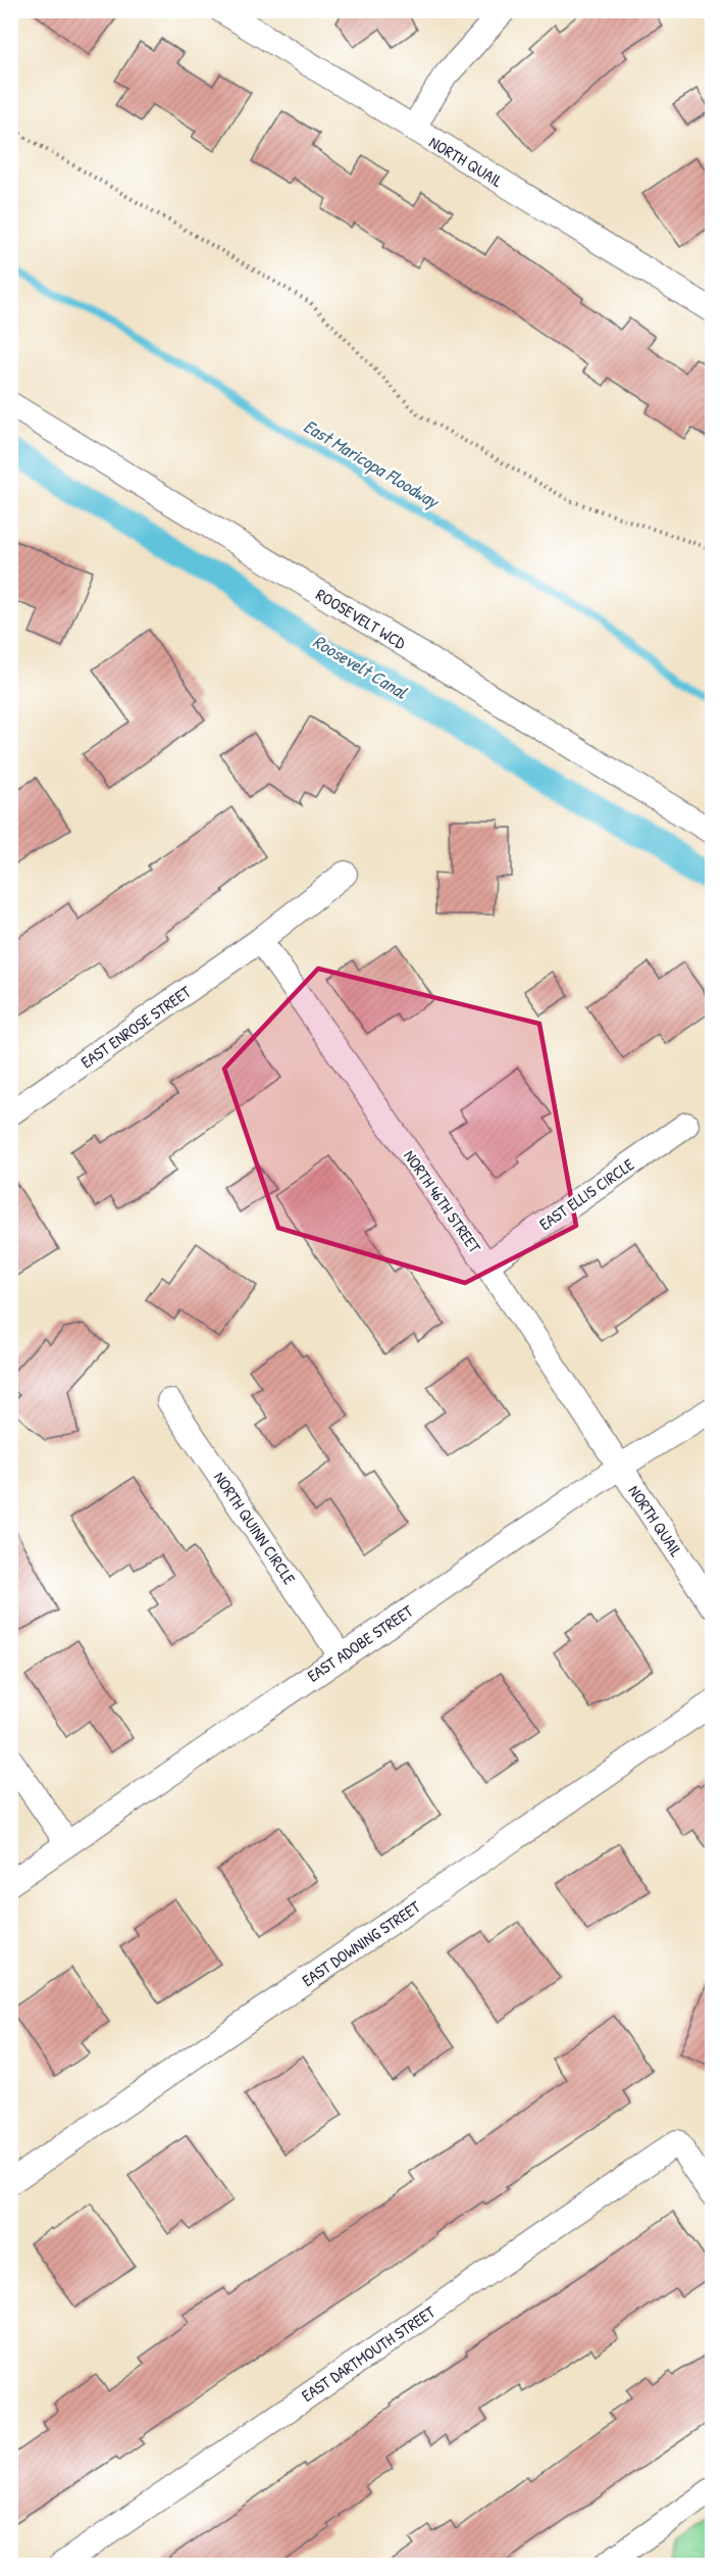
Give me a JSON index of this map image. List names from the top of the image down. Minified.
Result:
{"streets":{"street":["NORTH QUAIL","ROOSEVELT WCD","EAST ENROSE STREET","EAST ELLIS CIRCLE","NORTH 46TH STREET","NORTH QUINN CIRCLE","EAST ADOBE STREET","EAST DOWNING STREET","EAST DARTMOUTH STREET"]},"crossings":[["NORTH QUAIL","NORTH 46TH STREET"],["NORTH QUAIL","EAST ADOBE STREET"],["EAST ENROSE STREET","NORTH 46TH STREET"],["EAST ELLIS CIRCLE","NORTH 46TH STREET"],["NORTH 46TH STREET","EAST ADOBE STREET"],["NORTH QUINN CIRCLE","EAST ADOBE STREET"]],"water":["East Maricopa Floodway","Roosevelt Canal"]}
